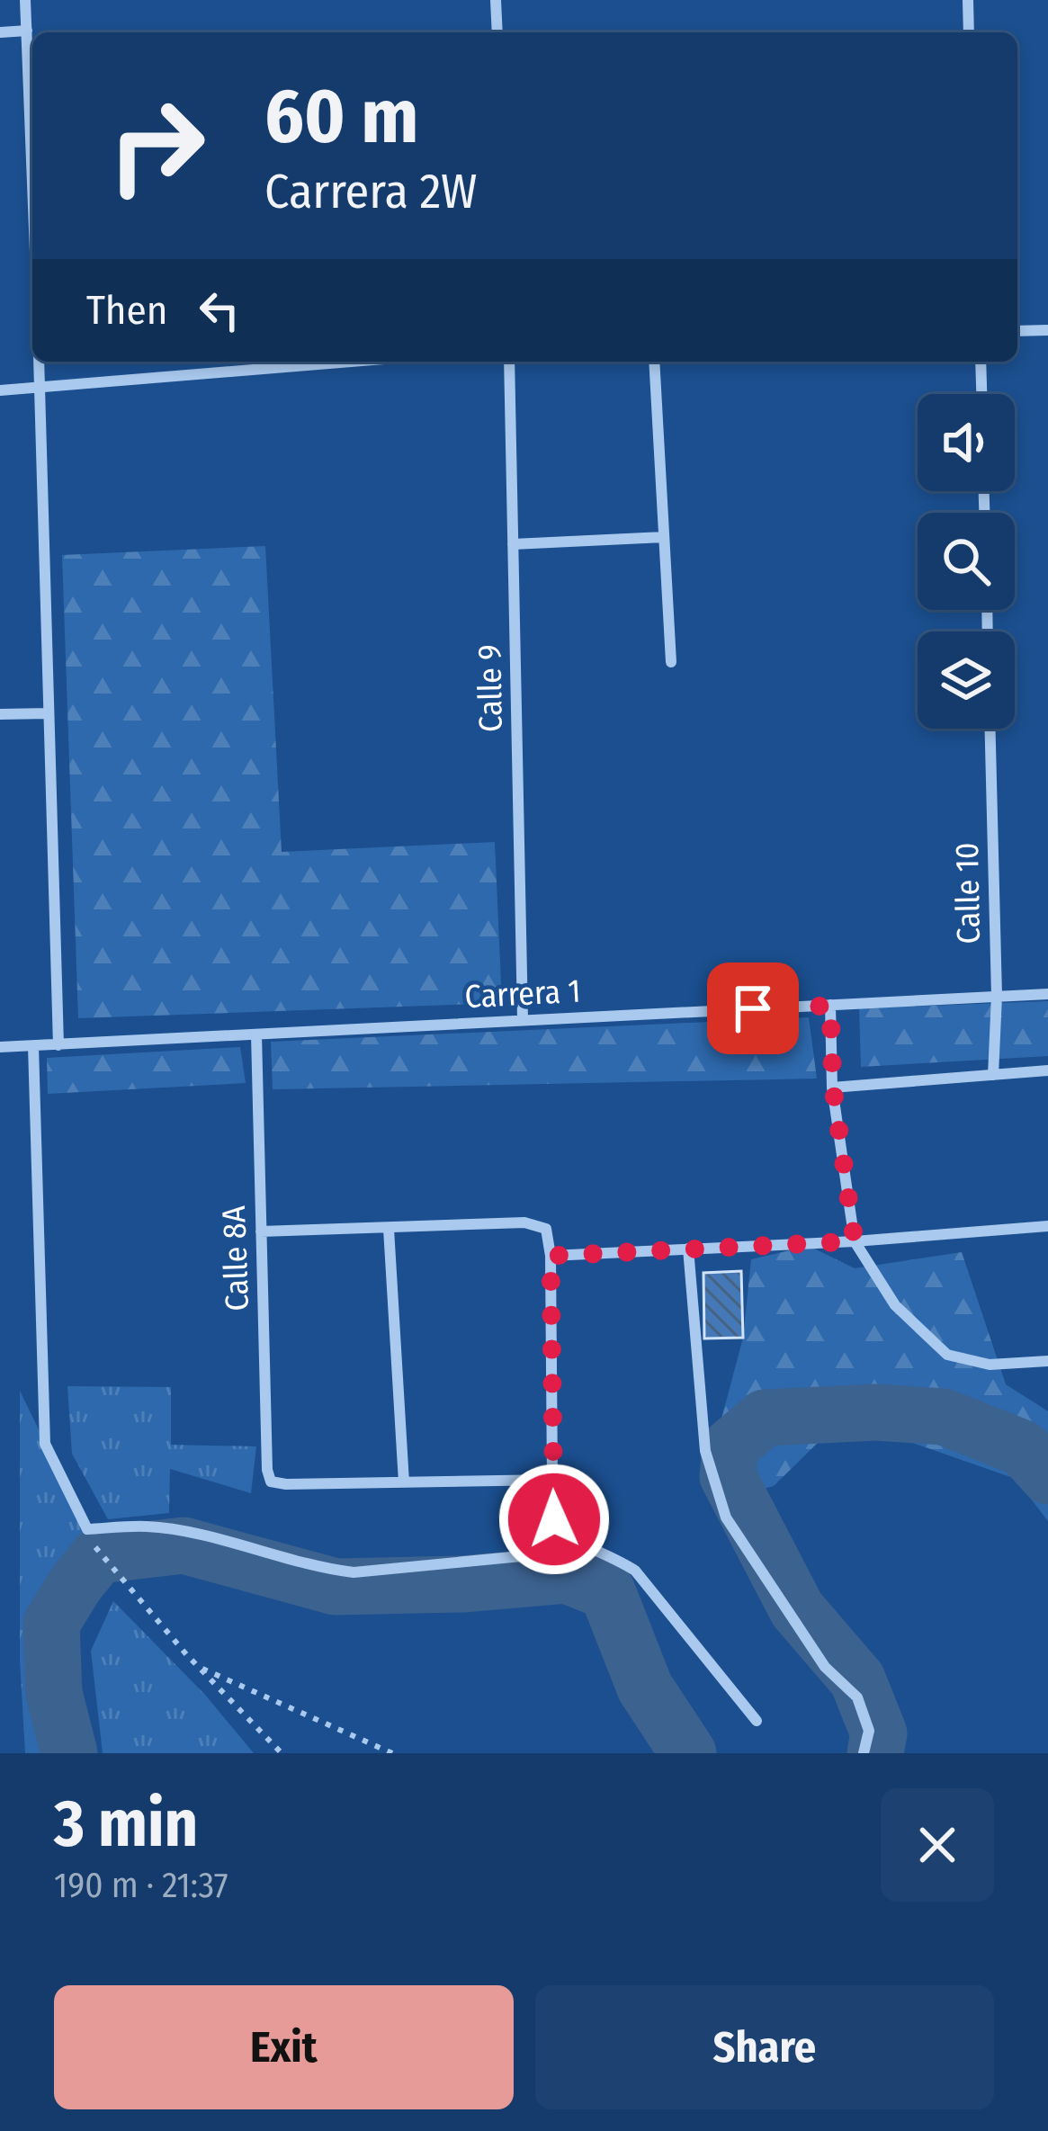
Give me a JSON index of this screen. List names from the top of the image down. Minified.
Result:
{"streets":{"street":["Calle 9","Calle 10","Carrera 1","Calle 8A"]},"crossings":[["Calle 9","Carrera 1"],["Calle 10","Carrera 1"],["Carrera 1","Calle 8A"]],"page":{"turn":["60 m","Carrera 2W"],"then":"Then","heading":["3 min","190 m · 21:37"],"buttons":["Exit","Share"]}}
